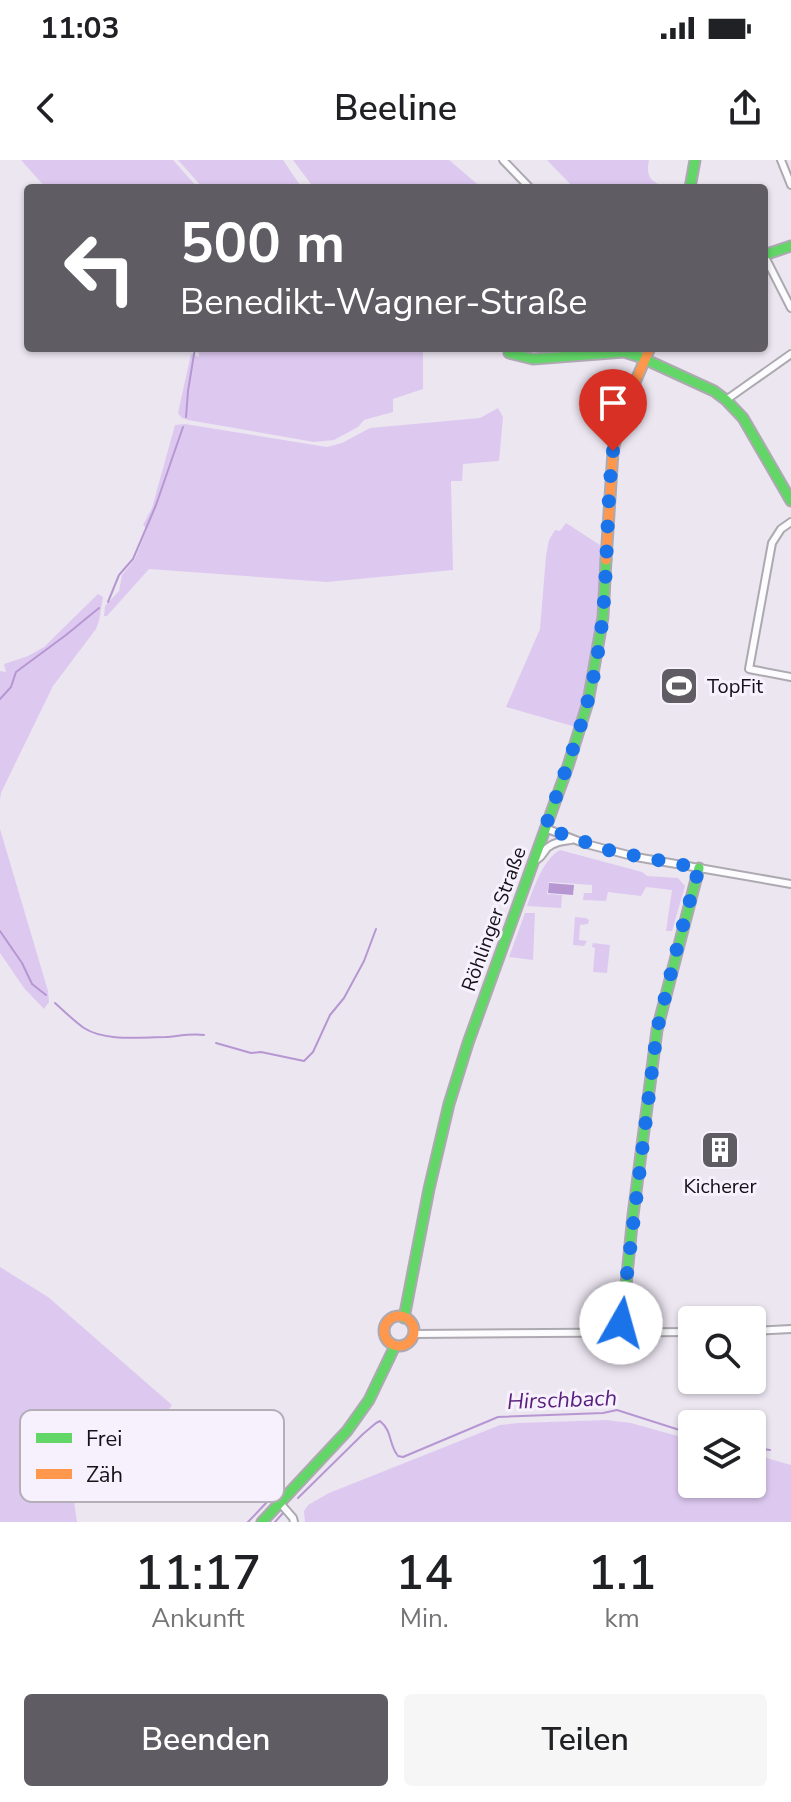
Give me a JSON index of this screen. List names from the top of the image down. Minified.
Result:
{"streets":{"street":["Röhlinger Straße"]},"water":["Hirschbach"],"places":{"sports":["TopFit"],"building":["Kicherer"]},"legend":["Frei","Zäh"],"page":{"status":"11:03","header":"Beeline","turn":["500 m","Benedikt-Wagner-Straße"],"eta":["11:17","Ankunft","14","Min.","1.1","km"],"buttons":["Beenden","Teilen"]}}
